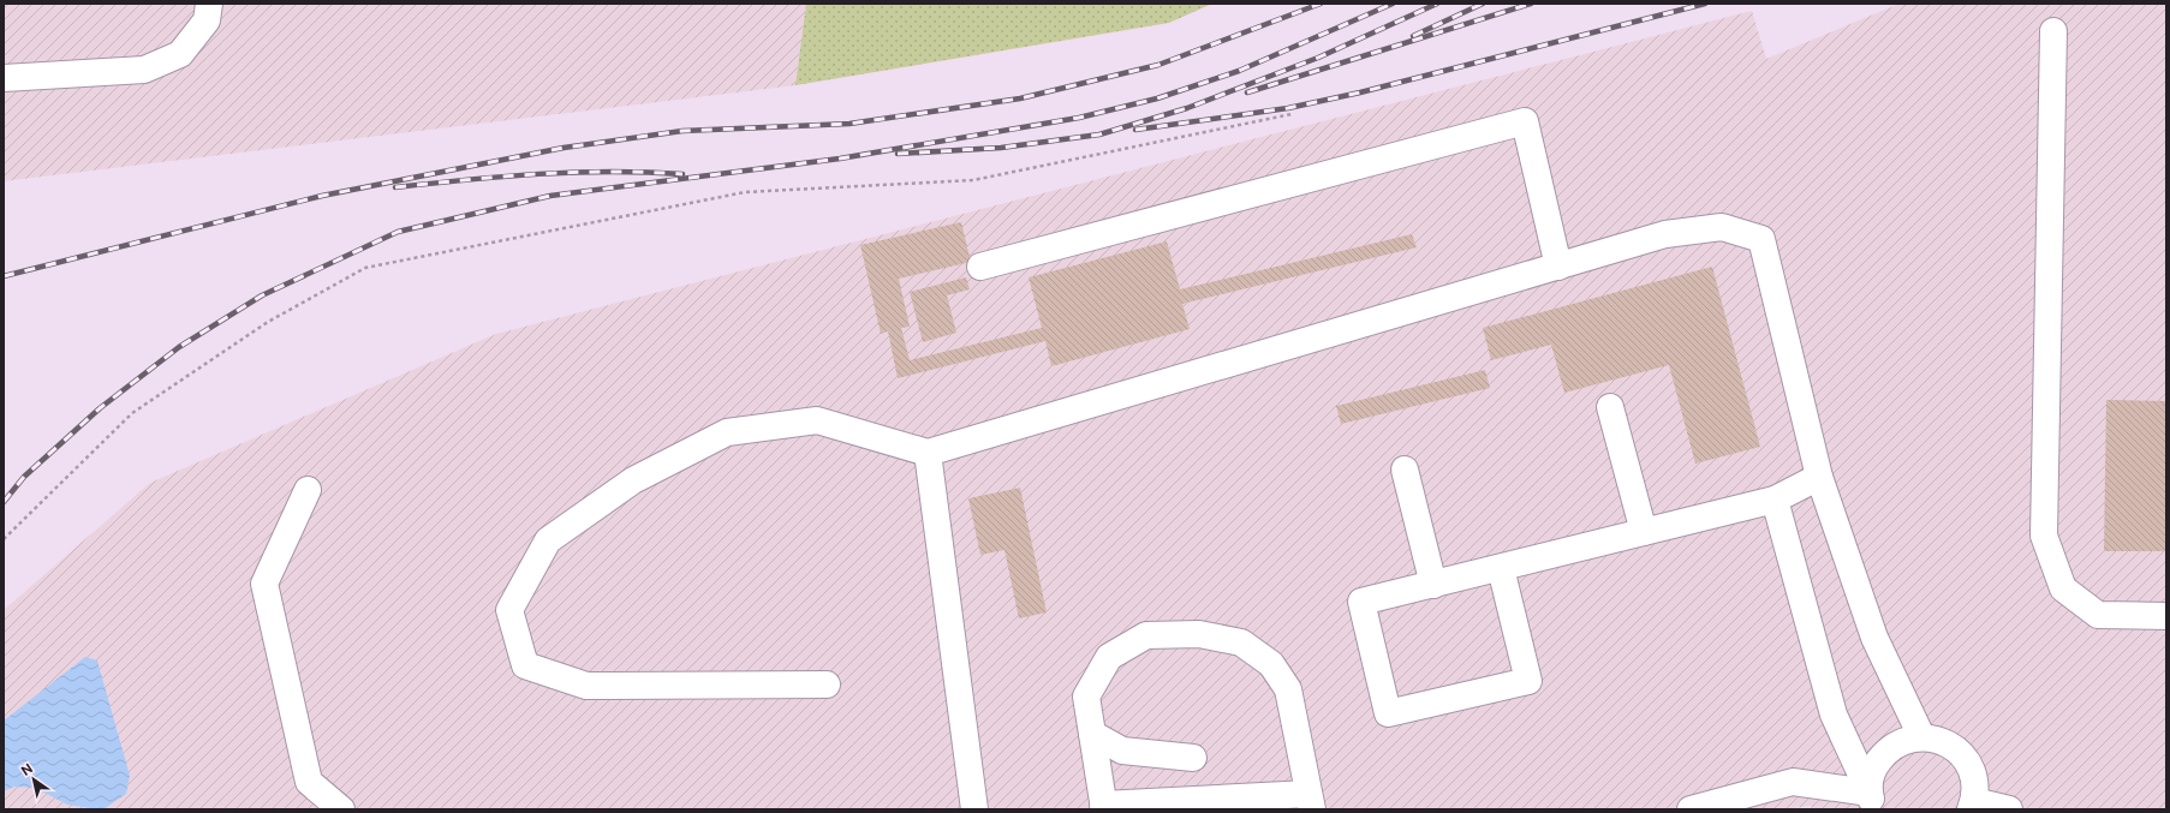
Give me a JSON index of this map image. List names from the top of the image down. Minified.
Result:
{"north":"top left"}
